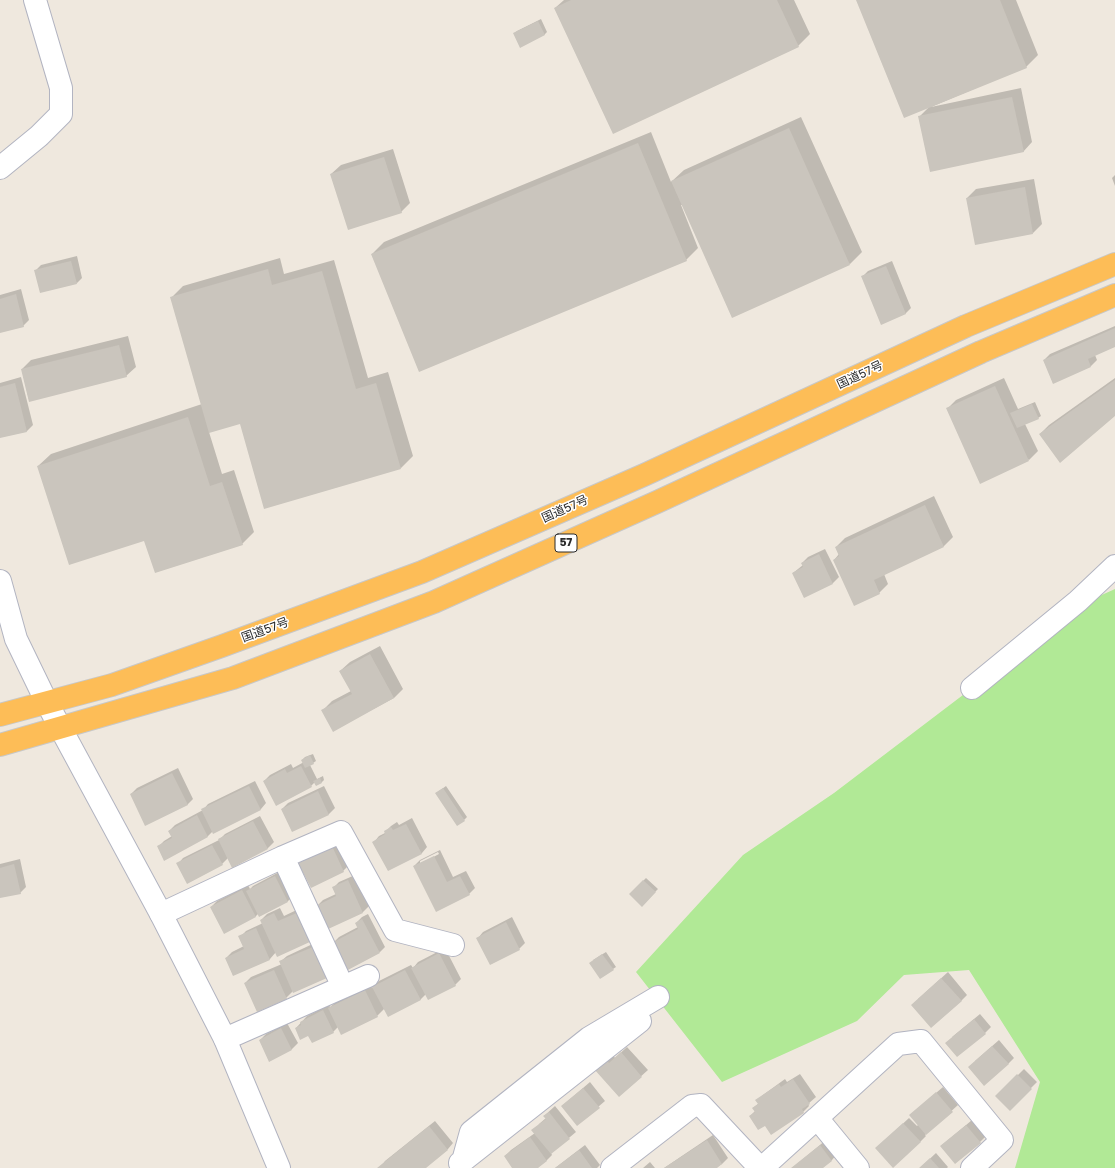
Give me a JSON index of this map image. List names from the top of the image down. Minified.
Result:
{"streets":{"highway":["国道57号","57"]}}
